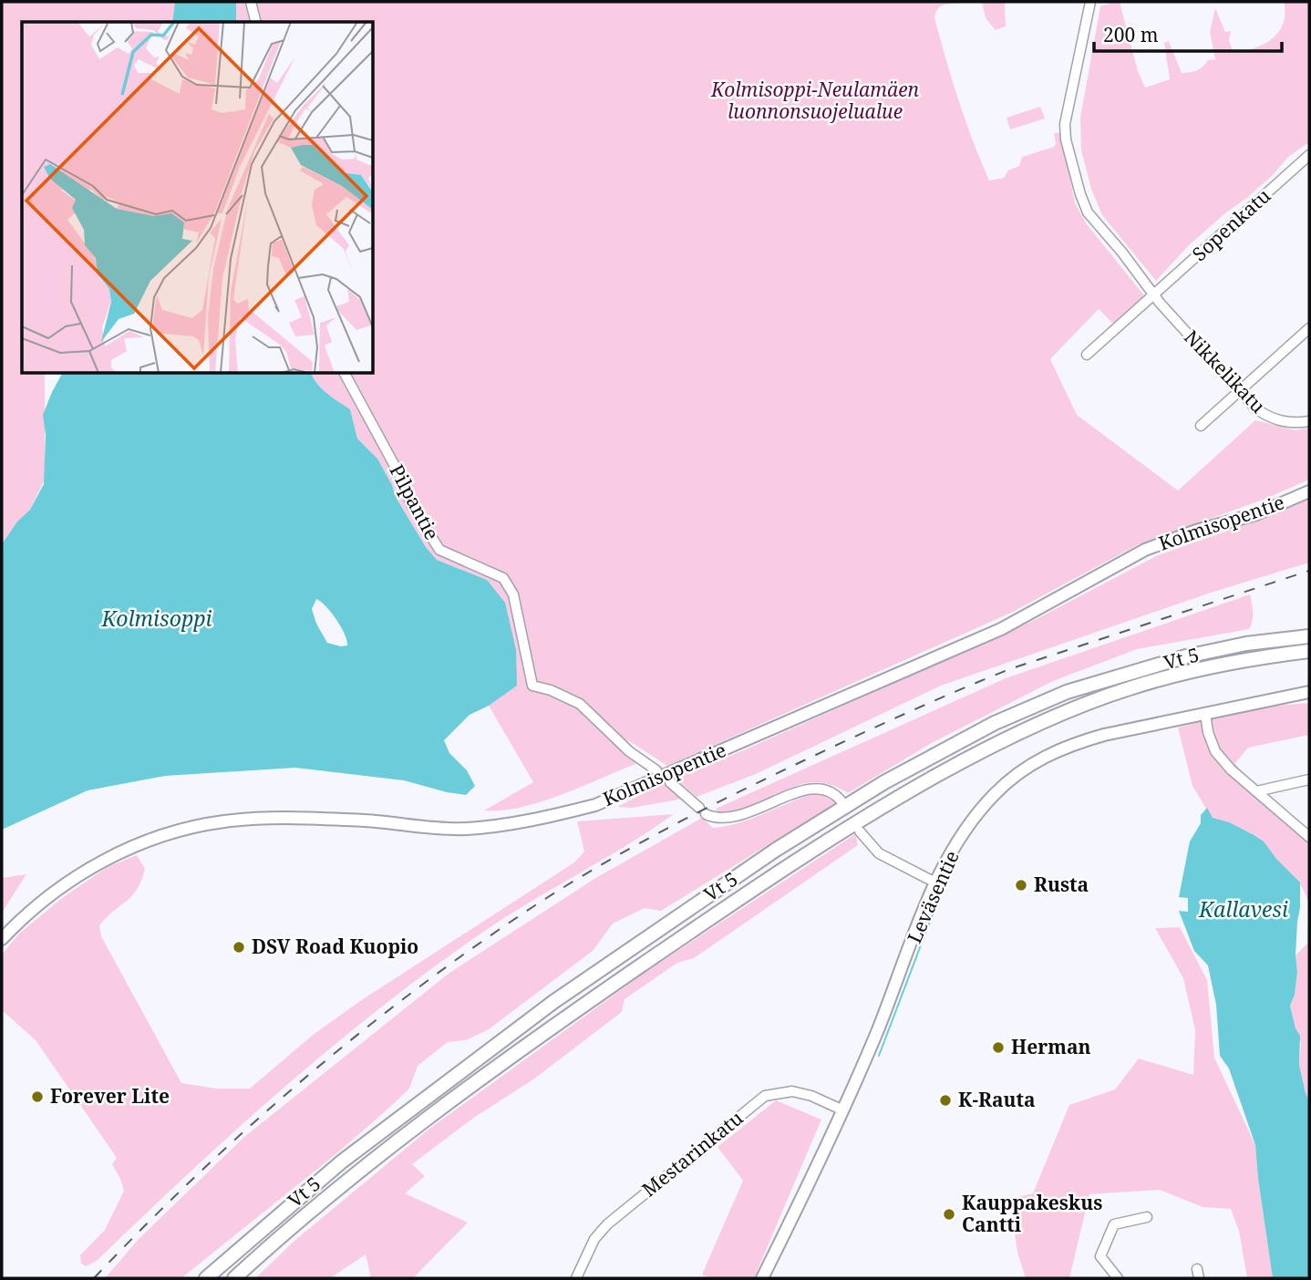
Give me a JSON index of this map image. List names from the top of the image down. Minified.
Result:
{"streets":{"highway":["Vt 5"],"main road":["Kolmisopentie","Leväsentie"],"street":["Sopenkatu","Nikkelikatu","Pilpantie","Mestarinkatu"]},"crossings":[["Sopenkatu","Nikkelikatu"],["Leväsentie","Mestarinkatu"]],"water":["Kolmisoppi","Kallavesi"],"parks":["Kolmisoppi-Neulamäen luonnonsuojelualue"],"places":["Rusta","DSV Road Kuopio","Herman","Forever Lite","K-Rauta","Kauppakeskus Cantti"],"scale_bar":"200 m"}
